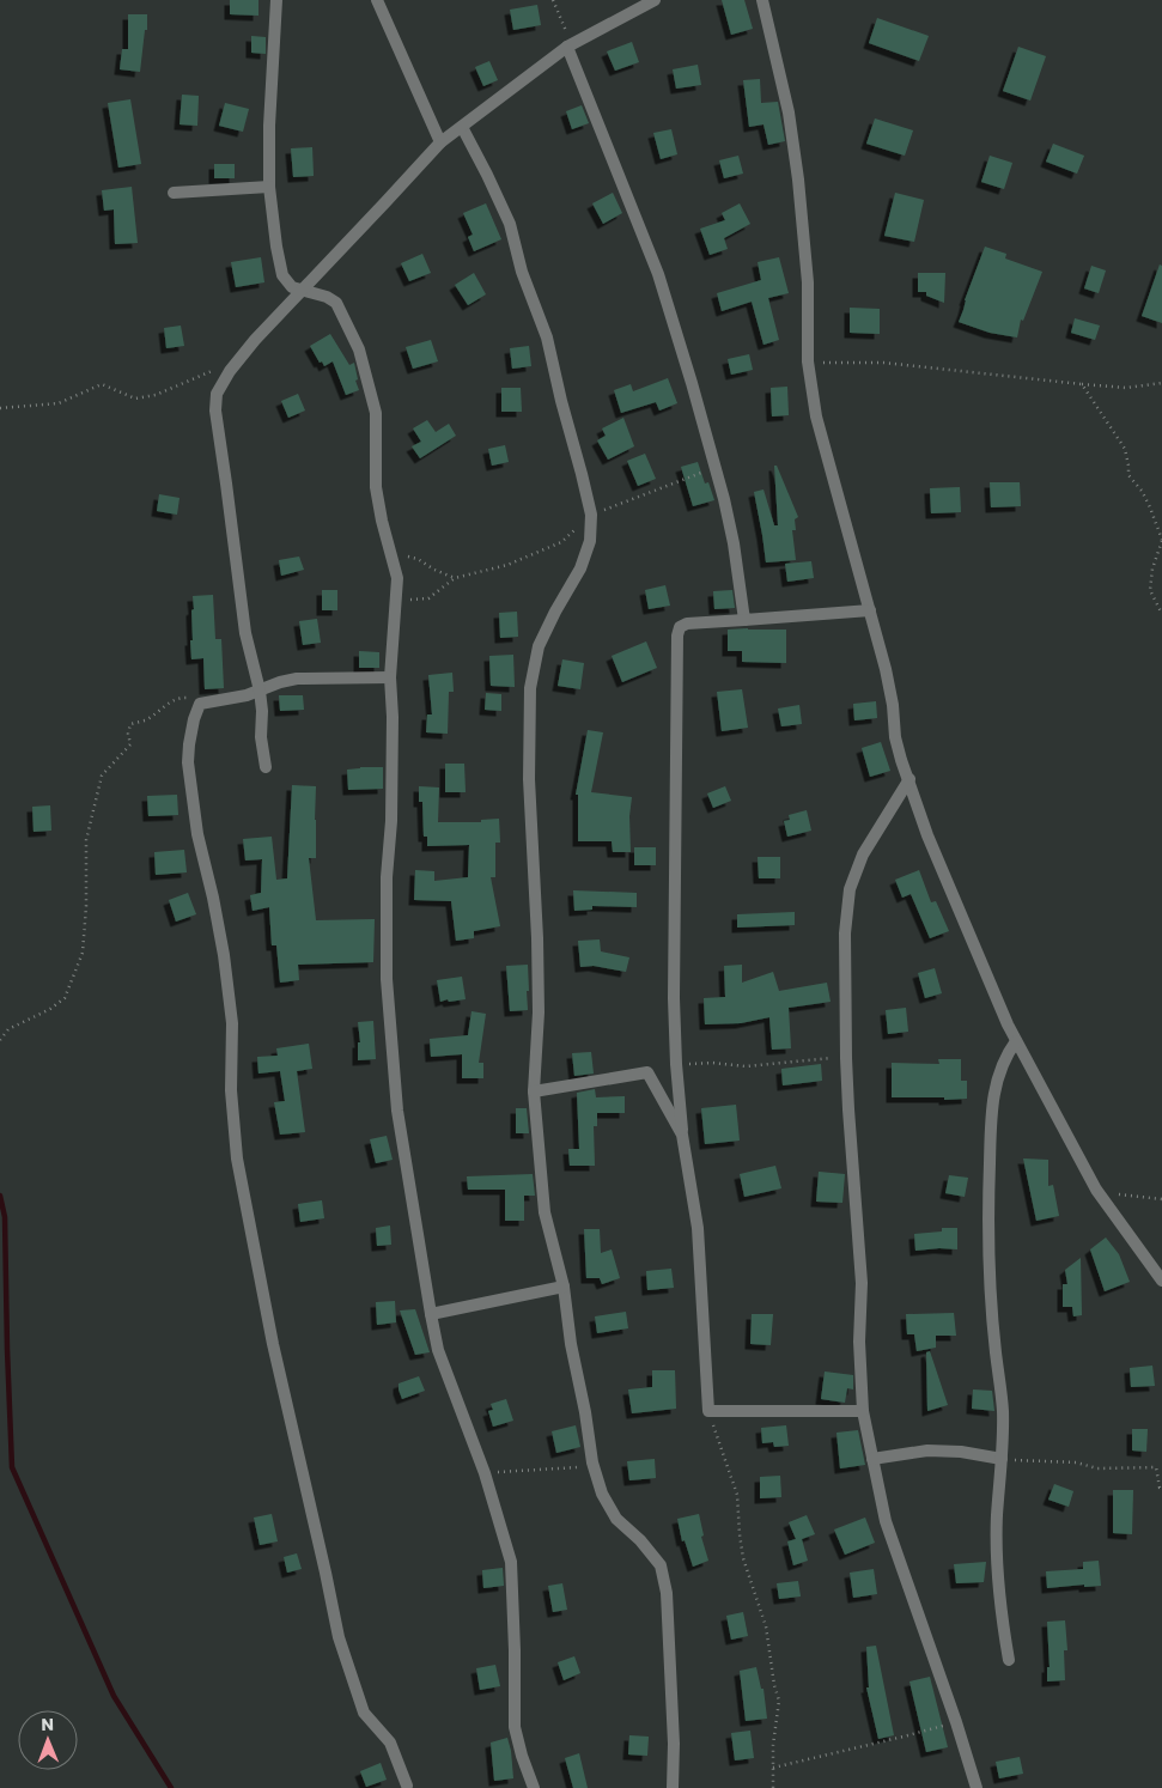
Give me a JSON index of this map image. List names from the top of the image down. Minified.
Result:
{"north":"top"}
